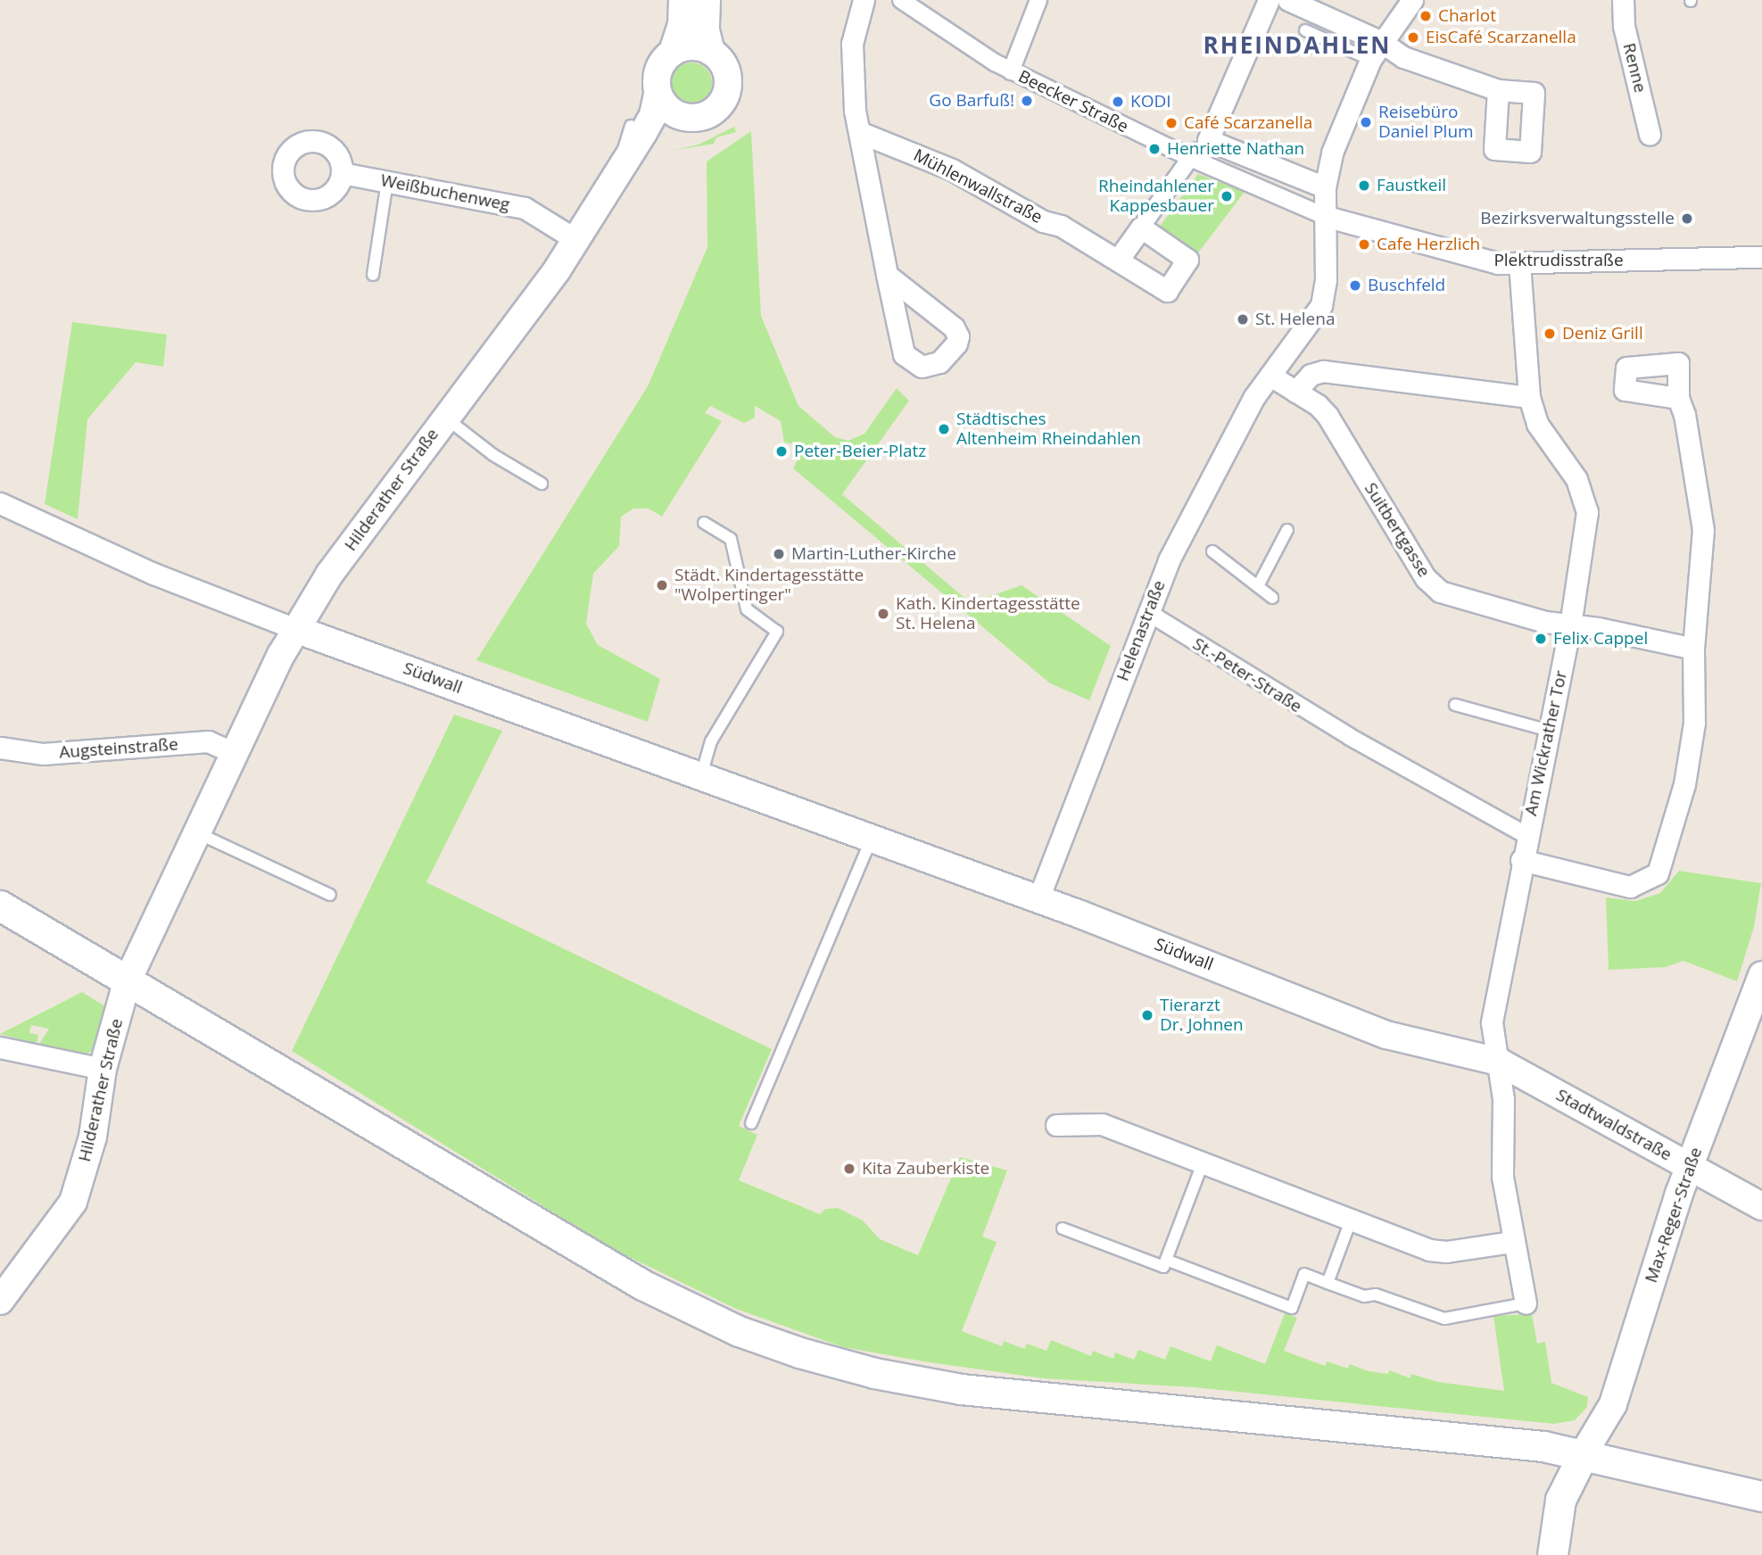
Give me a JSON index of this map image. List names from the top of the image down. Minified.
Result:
{"streets":{"street":["Renne","Beecker Straße","Mühlenwallstraße","Weißbuchenweg","Plektrudisstraße","Hilderather Straße","Suitbertgasse","Helenastraße","St.-Peter-Straße","Südwall","Am Wickrather Tor","Augsteinstraße","Stadtwaldstraße","Max-Reger-Straße"]},"crossings":[["Beecker Straße","Plektrudisstraße"],["Beecker Straße","Helenastraße"],["Weißbuchenweg","Hilderather Straße"],["Plektrudisstraße","Helenastraße"],["Plektrudisstraße","Am Wickrather Tor"],["Hilderather Straße","Südwall"],["Hilderather Straße","Augsteinstraße"],["Suitbertgasse","Helenastraße"],["Suitbertgasse","Am Wickrather Tor"],["Helenastraße","St.-Peter-Straße"],["Helenastraße","Südwall"],["St.-Peter-Straße","Am Wickrather Tor"],["Südwall","Am Wickrather Tor"],["Südwall","Stadtwaldstraße"],["Am Wickrather Tor","Stadtwaldstraße"],["Stadtwaldstraße","Max-Reger-Straße"]],"districts":["RHEINDAHLEN"],"places":["Charlot","EisCafé Scarzanella","Go Barfuß!","KODI","Reisebüro Daniel Plum","Café Scarzanella","Henriette Nathan","Faustkeil","Rheindahlener Kappesbauer","Bezirksverwaltungsstelle","Cafe Herzlich","Buschfeld","St. Helena","Deniz Grill","Städtisches Altenheim Rheindahlen","Peter-Beier-Platz","Martin-Luther-Kirche","Städt. Kindertagesstätte \"Wolpertinger\"","Kath. Kindertagesstätte St. Helena","Felix Cappel","Tierarzt Dr. Johnen","Kita Zauberkiste"]}
